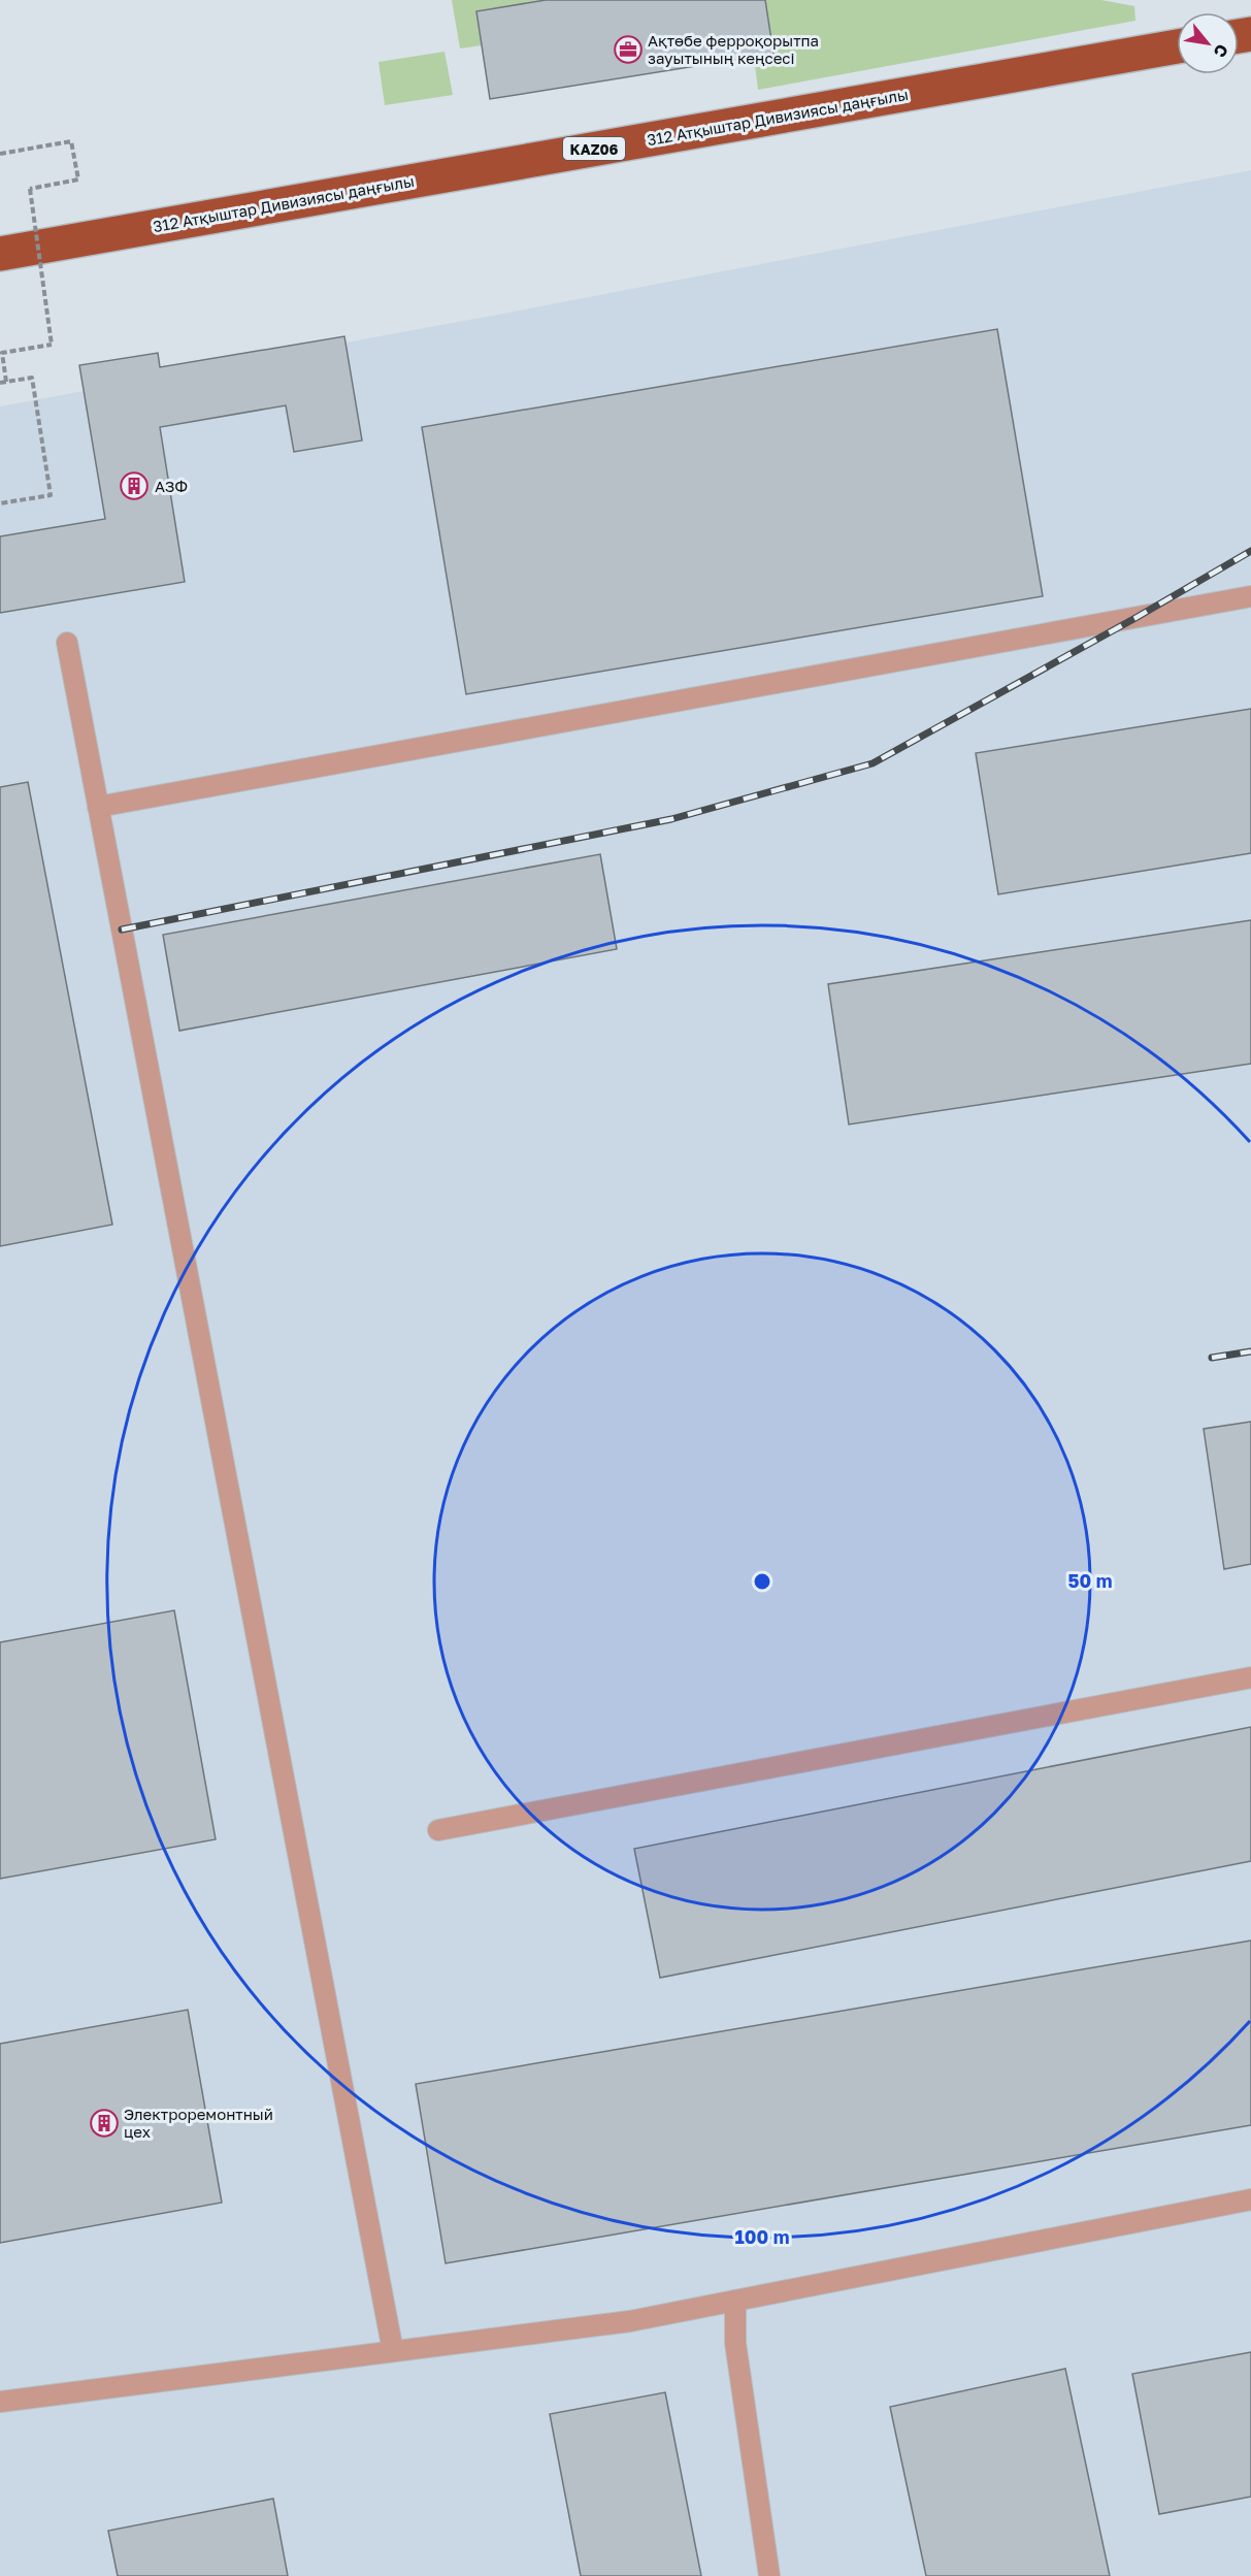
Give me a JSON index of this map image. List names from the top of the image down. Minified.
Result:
{"streets":{"highway":["312 Атқыштар Дивизиясы даңғылы","KАZ06"]},"places":{"office":["Ақтөбе ферроқорытпа зауытының кеңсесі"],"building":["АЗФ","Электроремонтный цех"]},"north":"bottom right","rings":["50 m","100 m"]}
